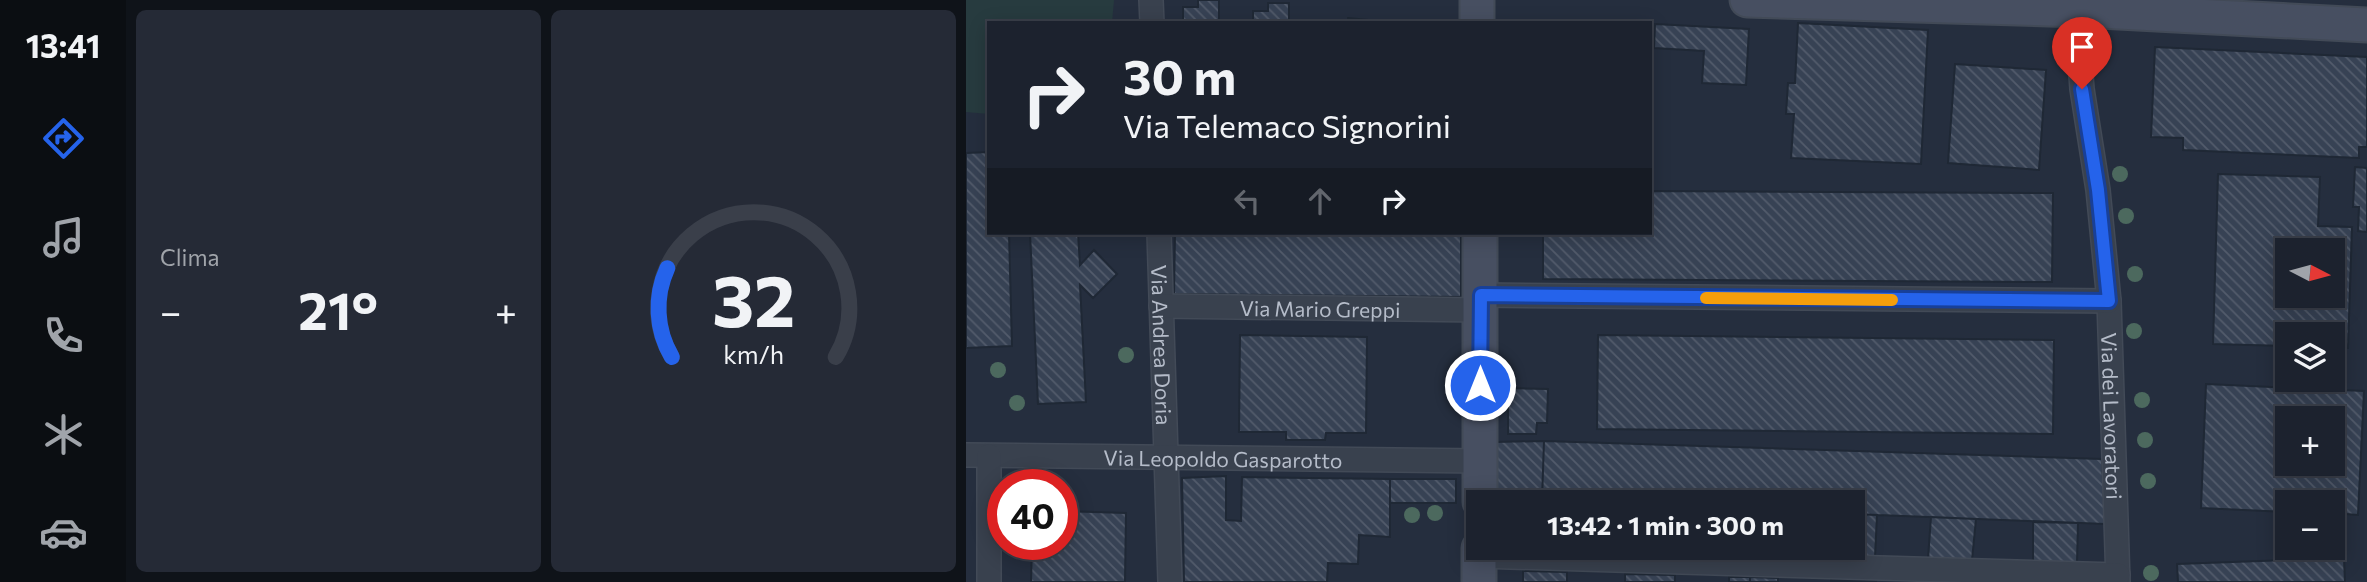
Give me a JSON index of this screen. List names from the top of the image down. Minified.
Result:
{"streets":{"street":["Via Mario Greppi","Via Andrea Doria","Via dei Lavoratori","Via Leopoldo Gasparotto"]},"crossings":[["Via Mario Greppi","Via Andrea Doria"],["Via Mario Greppi","Via dei Lavoratori"],["Via Andrea Doria","Via Leopoldo Gasparotto"]],"north":"right","page":{"tabs":"13:41","tile":"Clima","turn":["30 m","Via Telemaco Signorini"],"map_buttons":["+","−"],"heat":["−","21°","+"],"limit":"40","trip":"13:42 · 1 min · 300 m","gauge":["32","km/h"]}}
